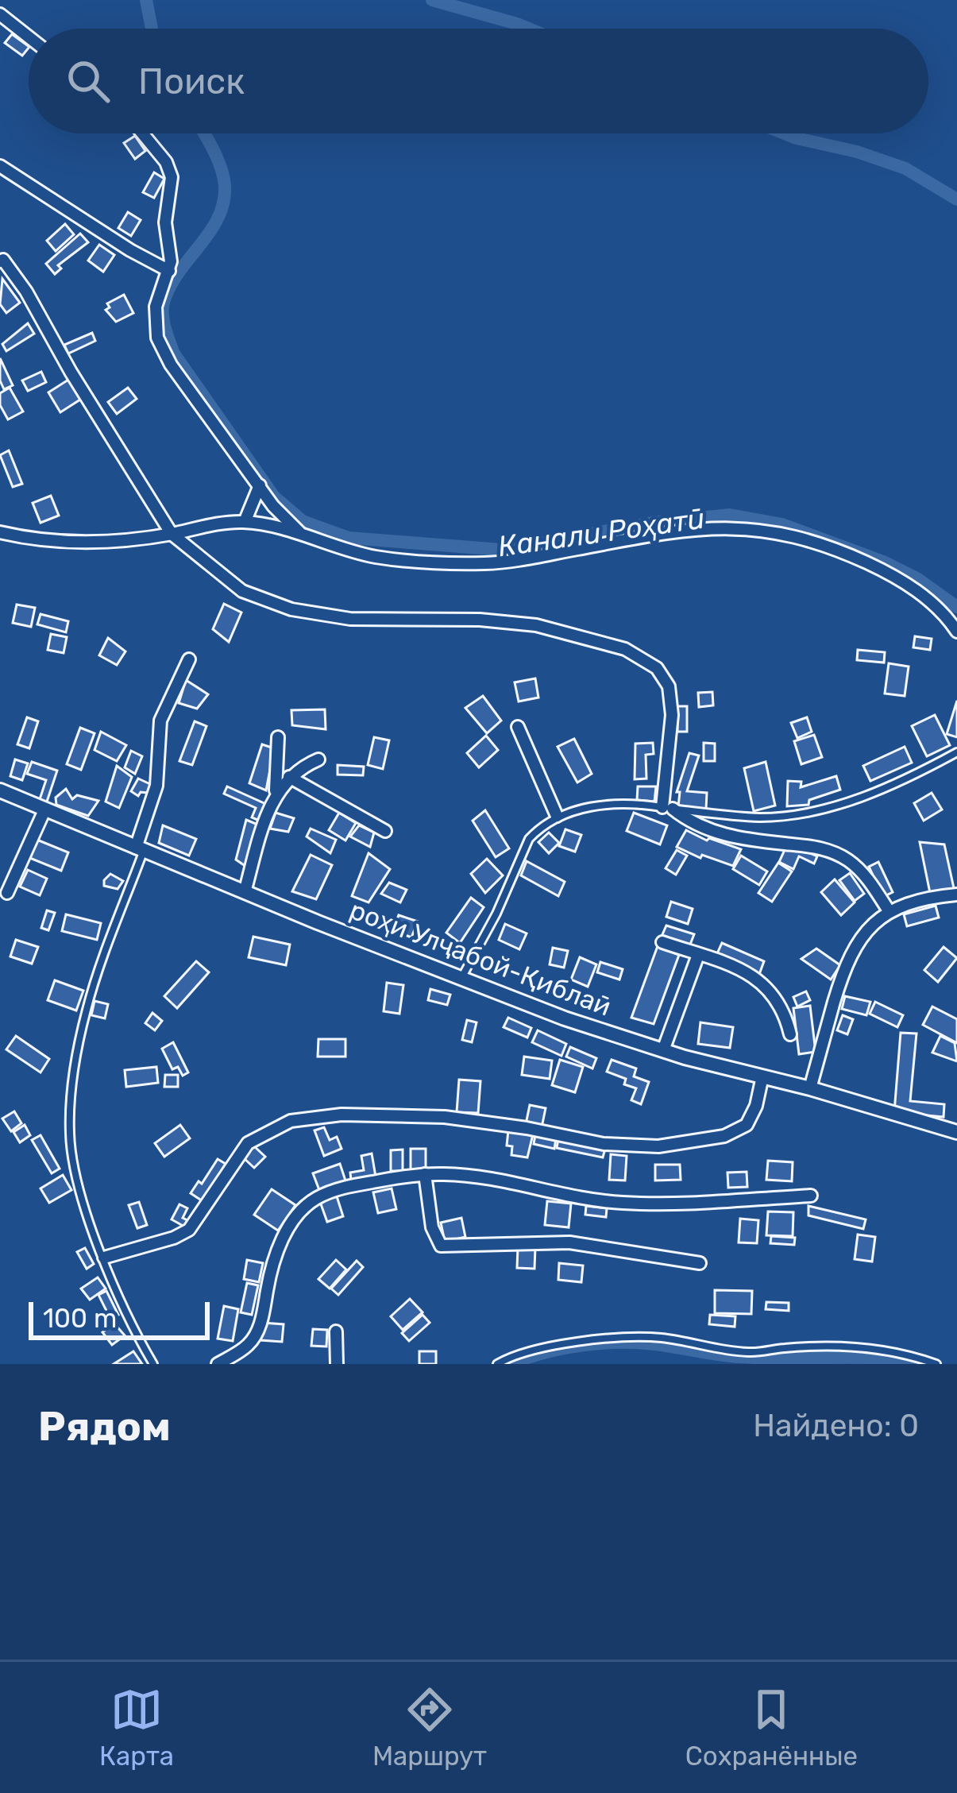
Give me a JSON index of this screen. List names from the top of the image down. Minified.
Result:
{"streets":{"street":["роҳи Улҷабой-Қиблаӣ"]},"water":["Канали Роҳатӣ"],"scale_bar":"100 m","page":{"search":"Поиск","scale":"100 m","heading":["Рядом","Найдено: 0"],"nav":["Карта","Маршрут","Сохранённые"]}}
